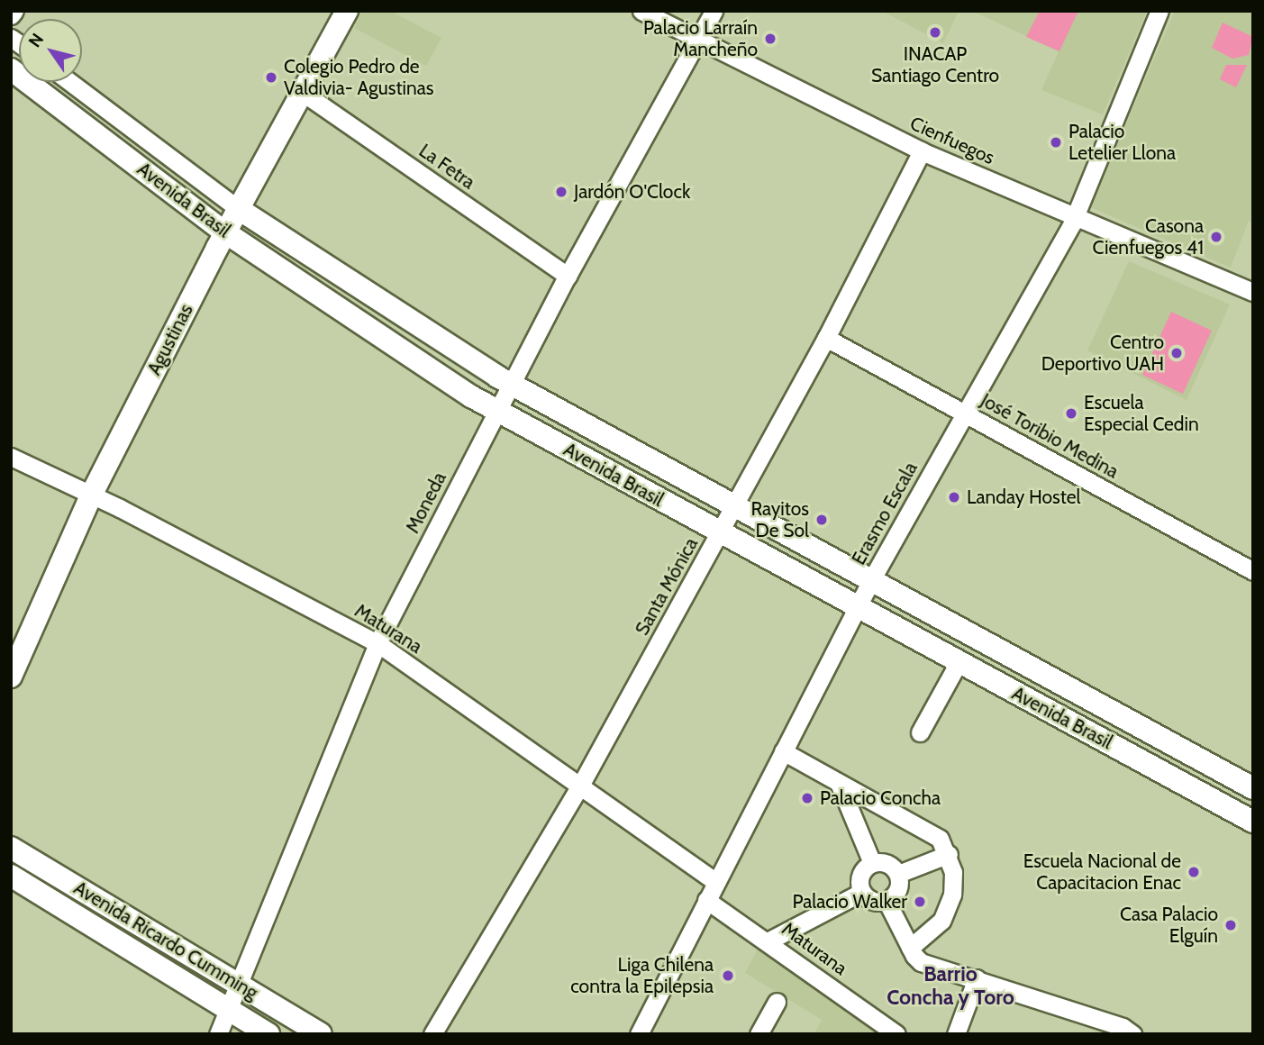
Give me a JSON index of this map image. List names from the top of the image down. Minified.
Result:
{"streets":{"main road":["Avenida Brasil","Agustinas","Avenida Ricardo Cumming"],"street":["Cienfuegos","La Fetra","José Toribio Medina","Moneda","Erasmo Escala","Santa Mónica","Maturana"]},"crossings":[["Cienfuegos","Moneda"],["Cienfuegos","Erasmo Escala"],["Cienfuegos","Santa Mónica"],["La Fetra","Agustinas"],["La Fetra","Moneda"],["Avenida Brasil","Agustinas"],["Avenida Brasil","Moneda"],["Avenida Brasil","Erasmo Escala"],["Avenida Brasil","Santa Mónica"],["Agustinas","Maturana"],["José Toribio Medina","Erasmo Escala"],["José Toribio Medina","Santa Mónica"],["Moneda","Maturana"],["Moneda","Avenida Ricardo Cumming"],["Erasmo Escala","Maturana"],["Santa Mónica","Maturana"]],"districts":["Barrio Concha y Toro"],"places":["INACAP Santiago Centro","Palacio Larraín Mancheño","Colegio Pedro de Valdivia- Agustinas","Palacio Letelier Llona","Jardón O'Clock","Casona Cienfuegos 41","Centro Deportivo UAH","Escuela Especial Cedin","Landay Hostel","Rayitos De Sol","Palacio Concha","Escuela Nacional de Capacitacion Enac","Palacio Walker","Casa Palacio Elguín","Liga Chilena contra la Epilepsia"],"north":"top left"}
